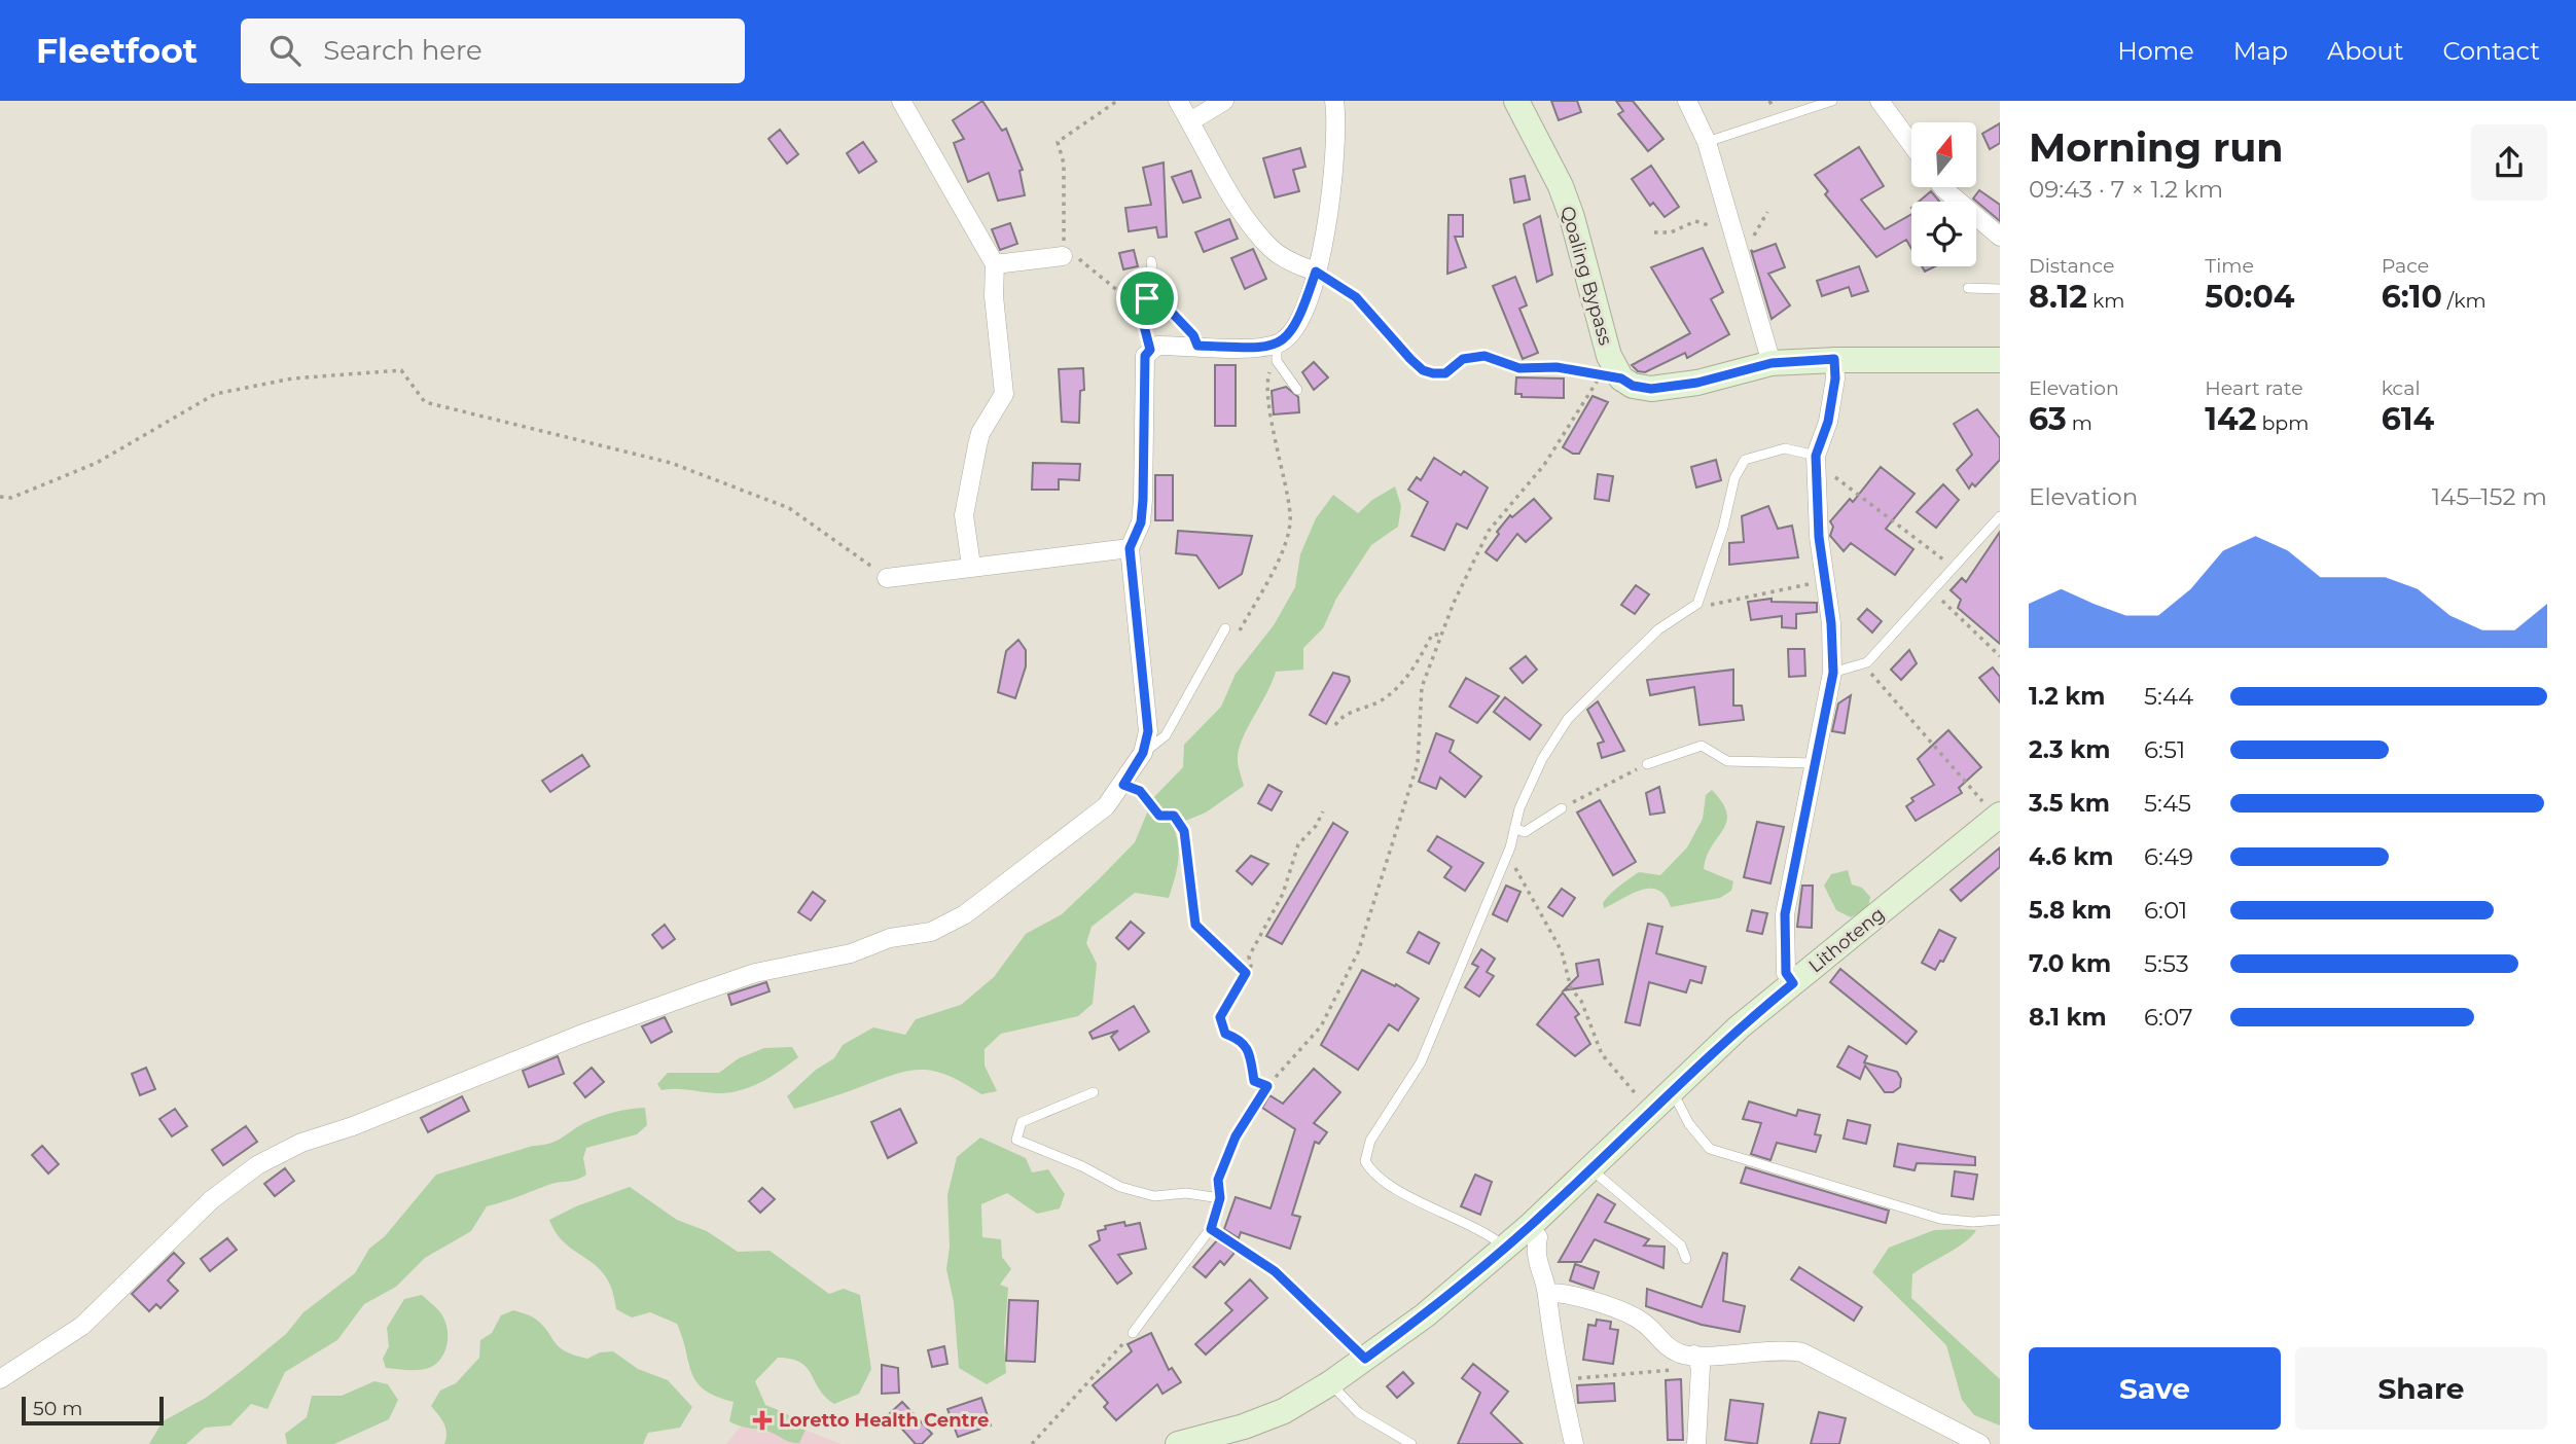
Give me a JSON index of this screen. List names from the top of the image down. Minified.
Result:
{"streets":{"main road":["Qoaling Bypass","Lithoteng"]},"places":{"health":["Loretto Health Centre"]},"scale_bar":"50 m","north":"top","page":{"header":"Fleetfoot","search":"Search here","nav":["Home","Map","About","Contact"],"heading":["Morning run","09:43 · 7 × 1.2 km"],"stats":[["Distance","8.12 km"],["Time","50:04"],["Pace","6:10 /km"],["Elevation","63 m"],["Heart rate","142 bpm"],["kcal","614"]],"chart":["Elevation","145–152 m"],"list":[{"name":"1.2 km","note":"5:44"},{"name":"2.3 km","note":"6:51"},{"name":"3.5 km","note":"5:45"},{"name":"4.6 km","note":"6:49"},{"name":"5.8 km","note":"6:01"},{"name":"7.0 km","note":"5:53"},{"name":"8.1 km","note":"6:07"}],"buttons":["Save","Share"],"scale":"50 m"}}
